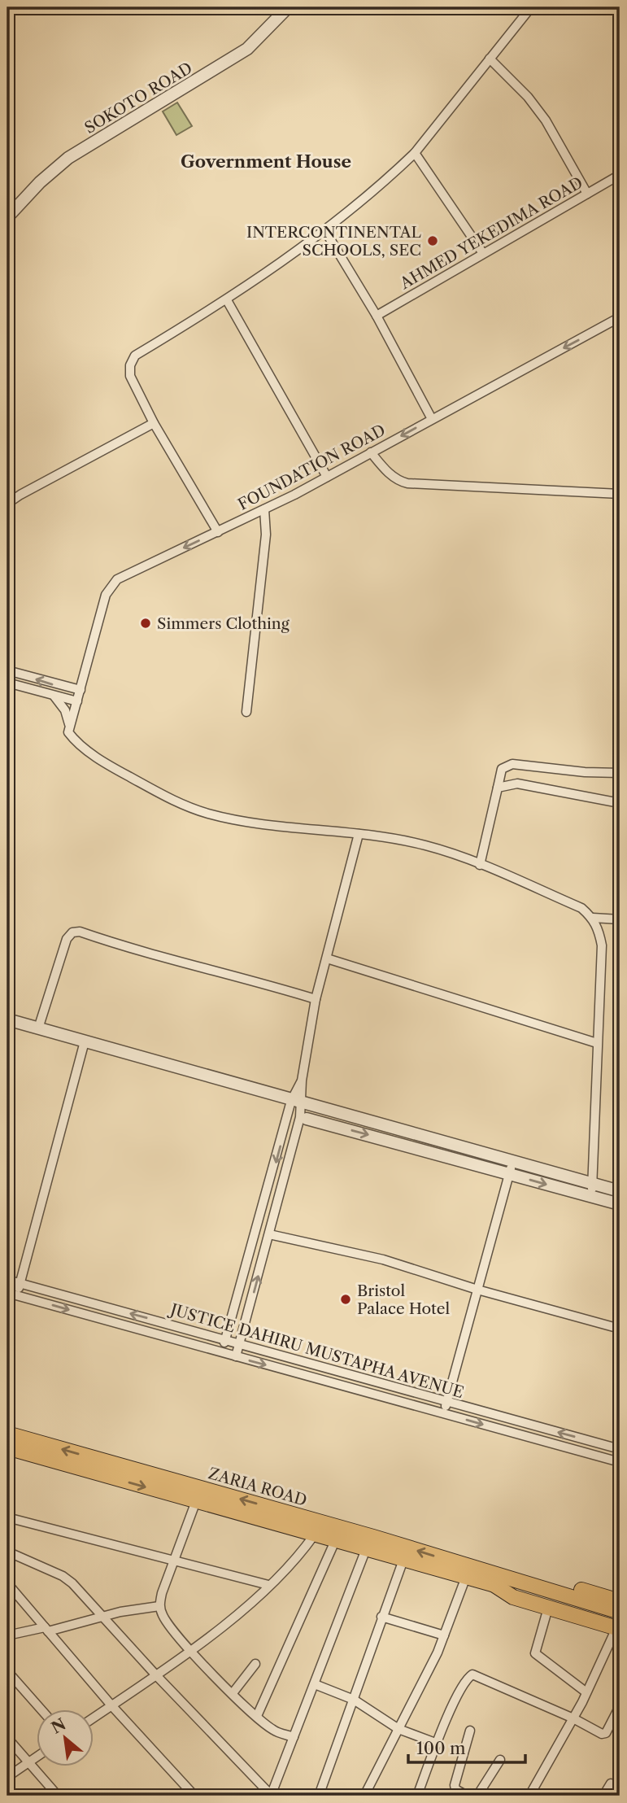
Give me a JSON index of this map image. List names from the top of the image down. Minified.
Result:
{"streets":{"highway":["ZARIA ROAD"],"street":["SOKOTO ROAD","AHMED YEKEDIMA ROAD","FOUNDATION ROAD","JUSTICE DAHIRU MUSTAPHA AVENUE"]},"one_way":["FOUNDATION ROAD"],"districts":["Government House"],"places":["INTERCONTINENTAL SCHOOLS, SEC","Simmers Clothing","Bristol Palace Hotel"],"scale_bar":"100 m","north":"top left"}
